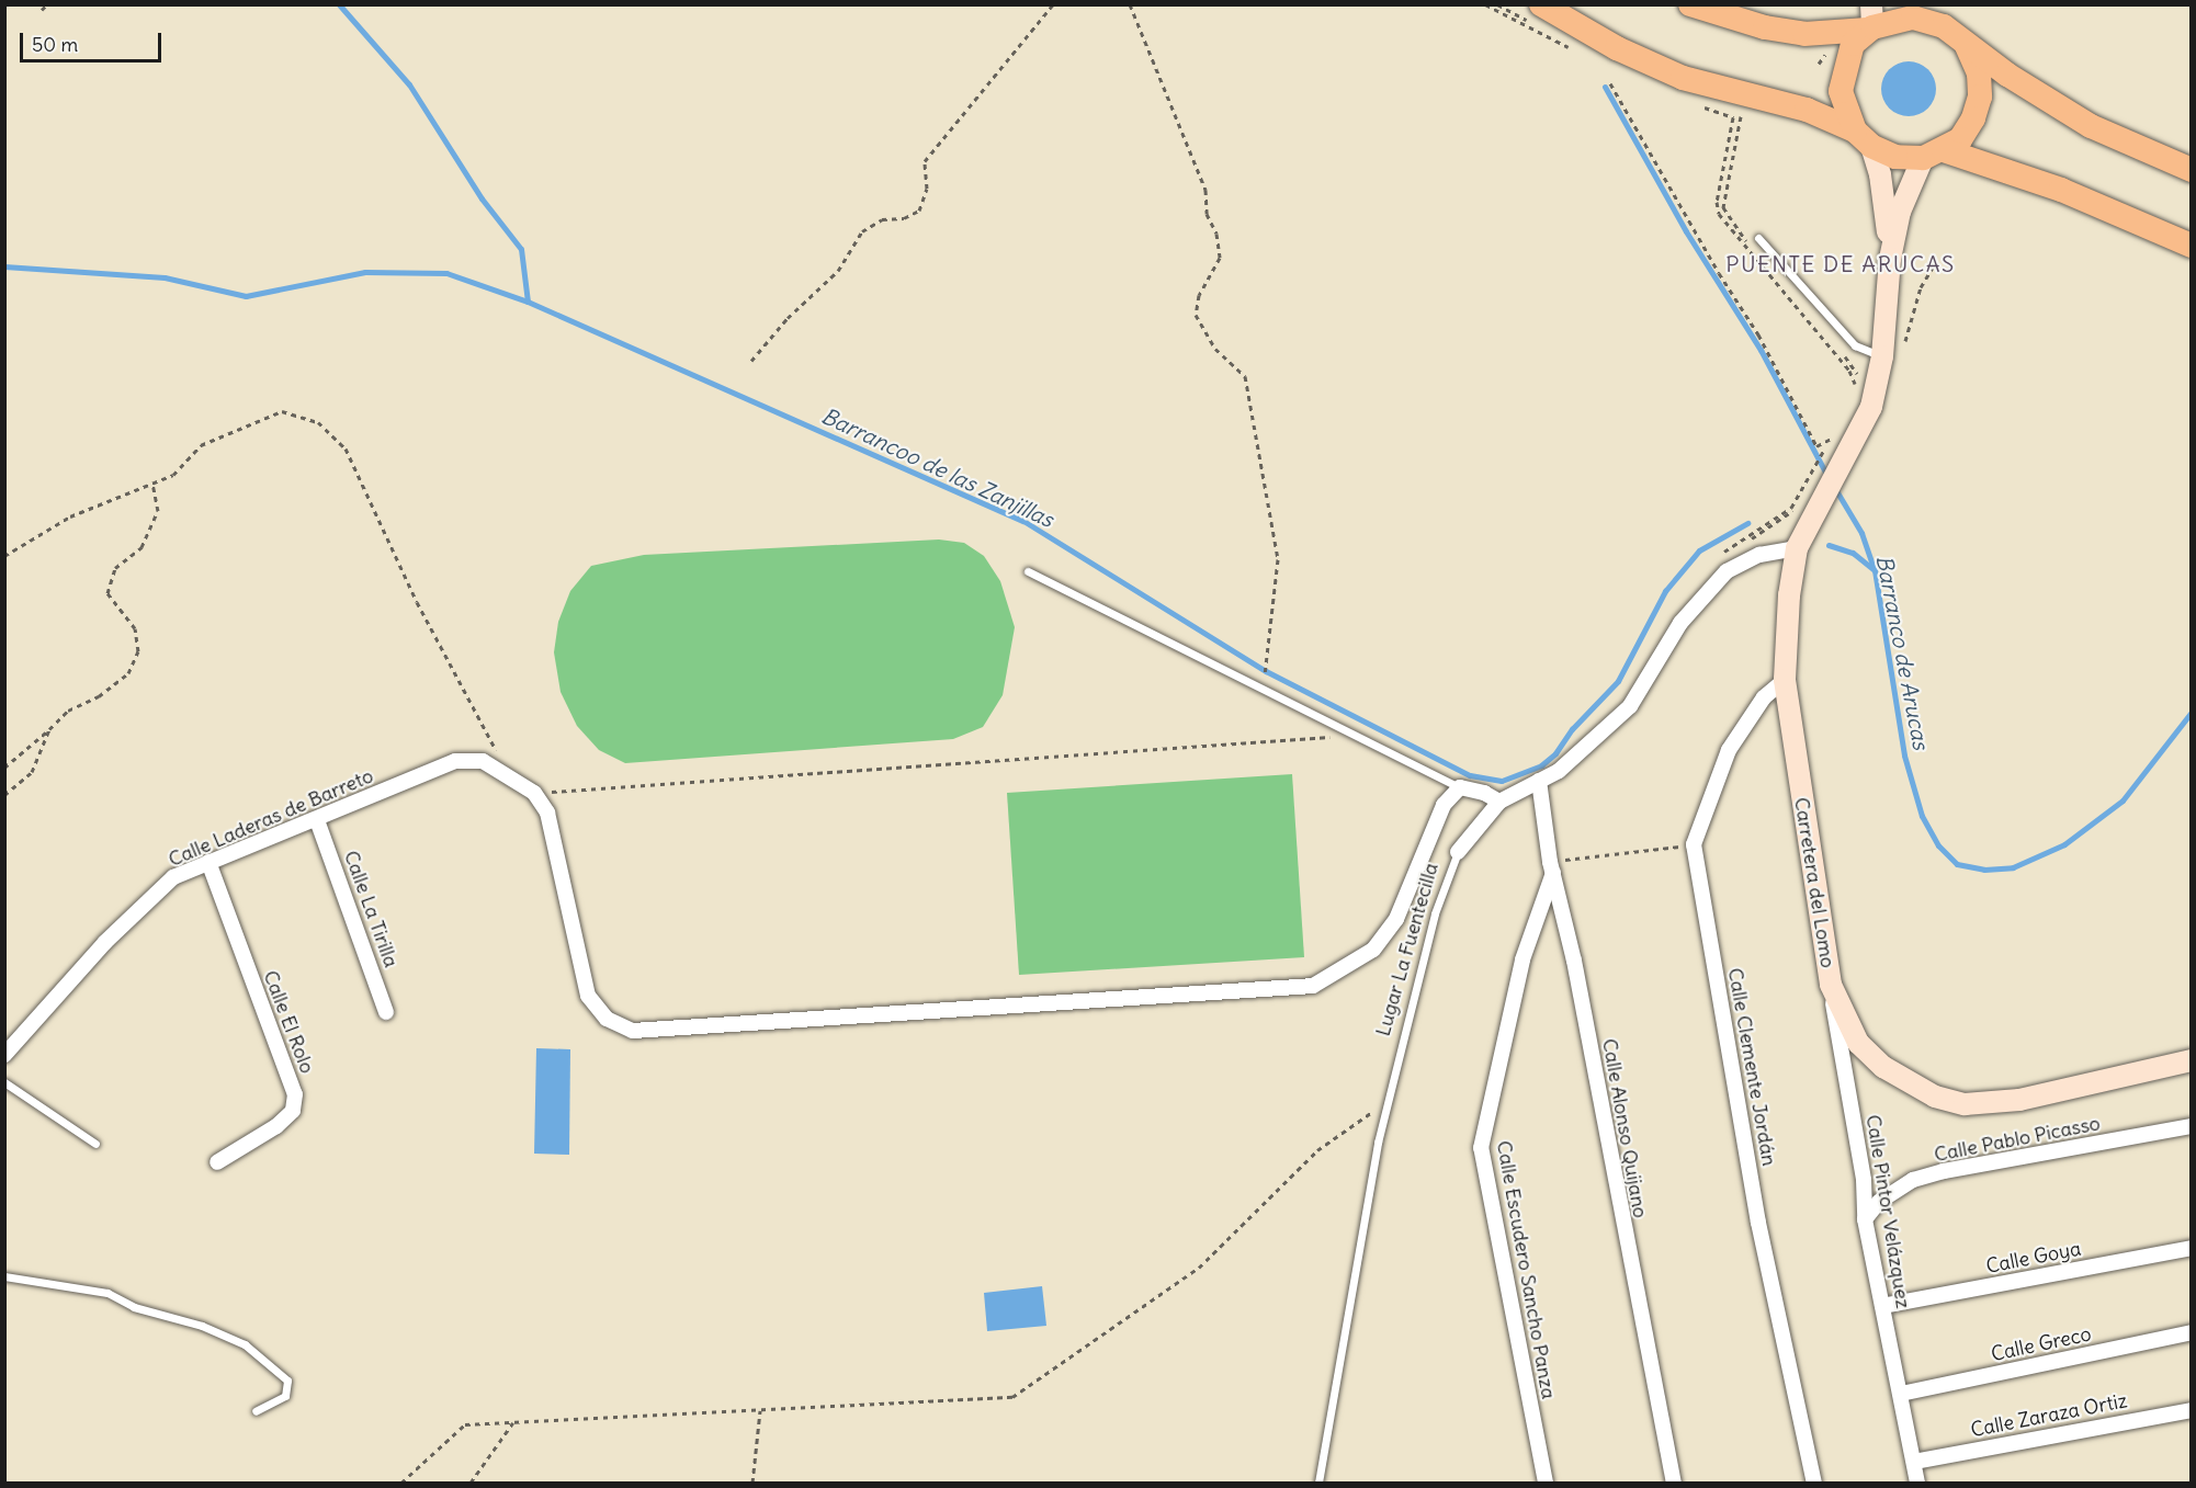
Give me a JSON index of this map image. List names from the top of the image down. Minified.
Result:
{"streets":{"main road":["Carretera del Lomo"],"street":["Calle Laderas de Barreto","Calle La Tirilla","Lugar La Fuentecilla","Calle El Rolo","Calle Clemente Jordán","Calle Alonso Quijano","Calle Pablo Picasso","Calle Pintor Velázquez","Calle Goya","Calle Escudero Sancho Panza","Calle Greco","Calle Zaraza Ortiz"]},"crossings":[["Calle Laderas de Barreto","Calle La Tirilla"],["Calle Laderas de Barreto","Calle El Rolo"],["Carretera del Lomo","Lugar La Fuentecilla"],["Carretera del Lomo","Calle Pintor Velázquez"],["Lugar La Fuentecilla","Calle Alonso Quijano"],["Calle Alonso Quijano","Calle Escudero Sancho Panza"],["Calle Pablo Picasso","Calle Pintor Velázquez"],["Calle Pintor Velázquez","Calle Goya"],["Calle Pintor Velázquez","Calle Greco"],["Calle Pintor Velázquez","Calle Zaraza Ortiz"]],"districts":["PUENTE DE ARUCAS"],"water":["Barrancoo de las Zanjillas","Barranco de Arucas"],"scale_bar":"50 m"}
